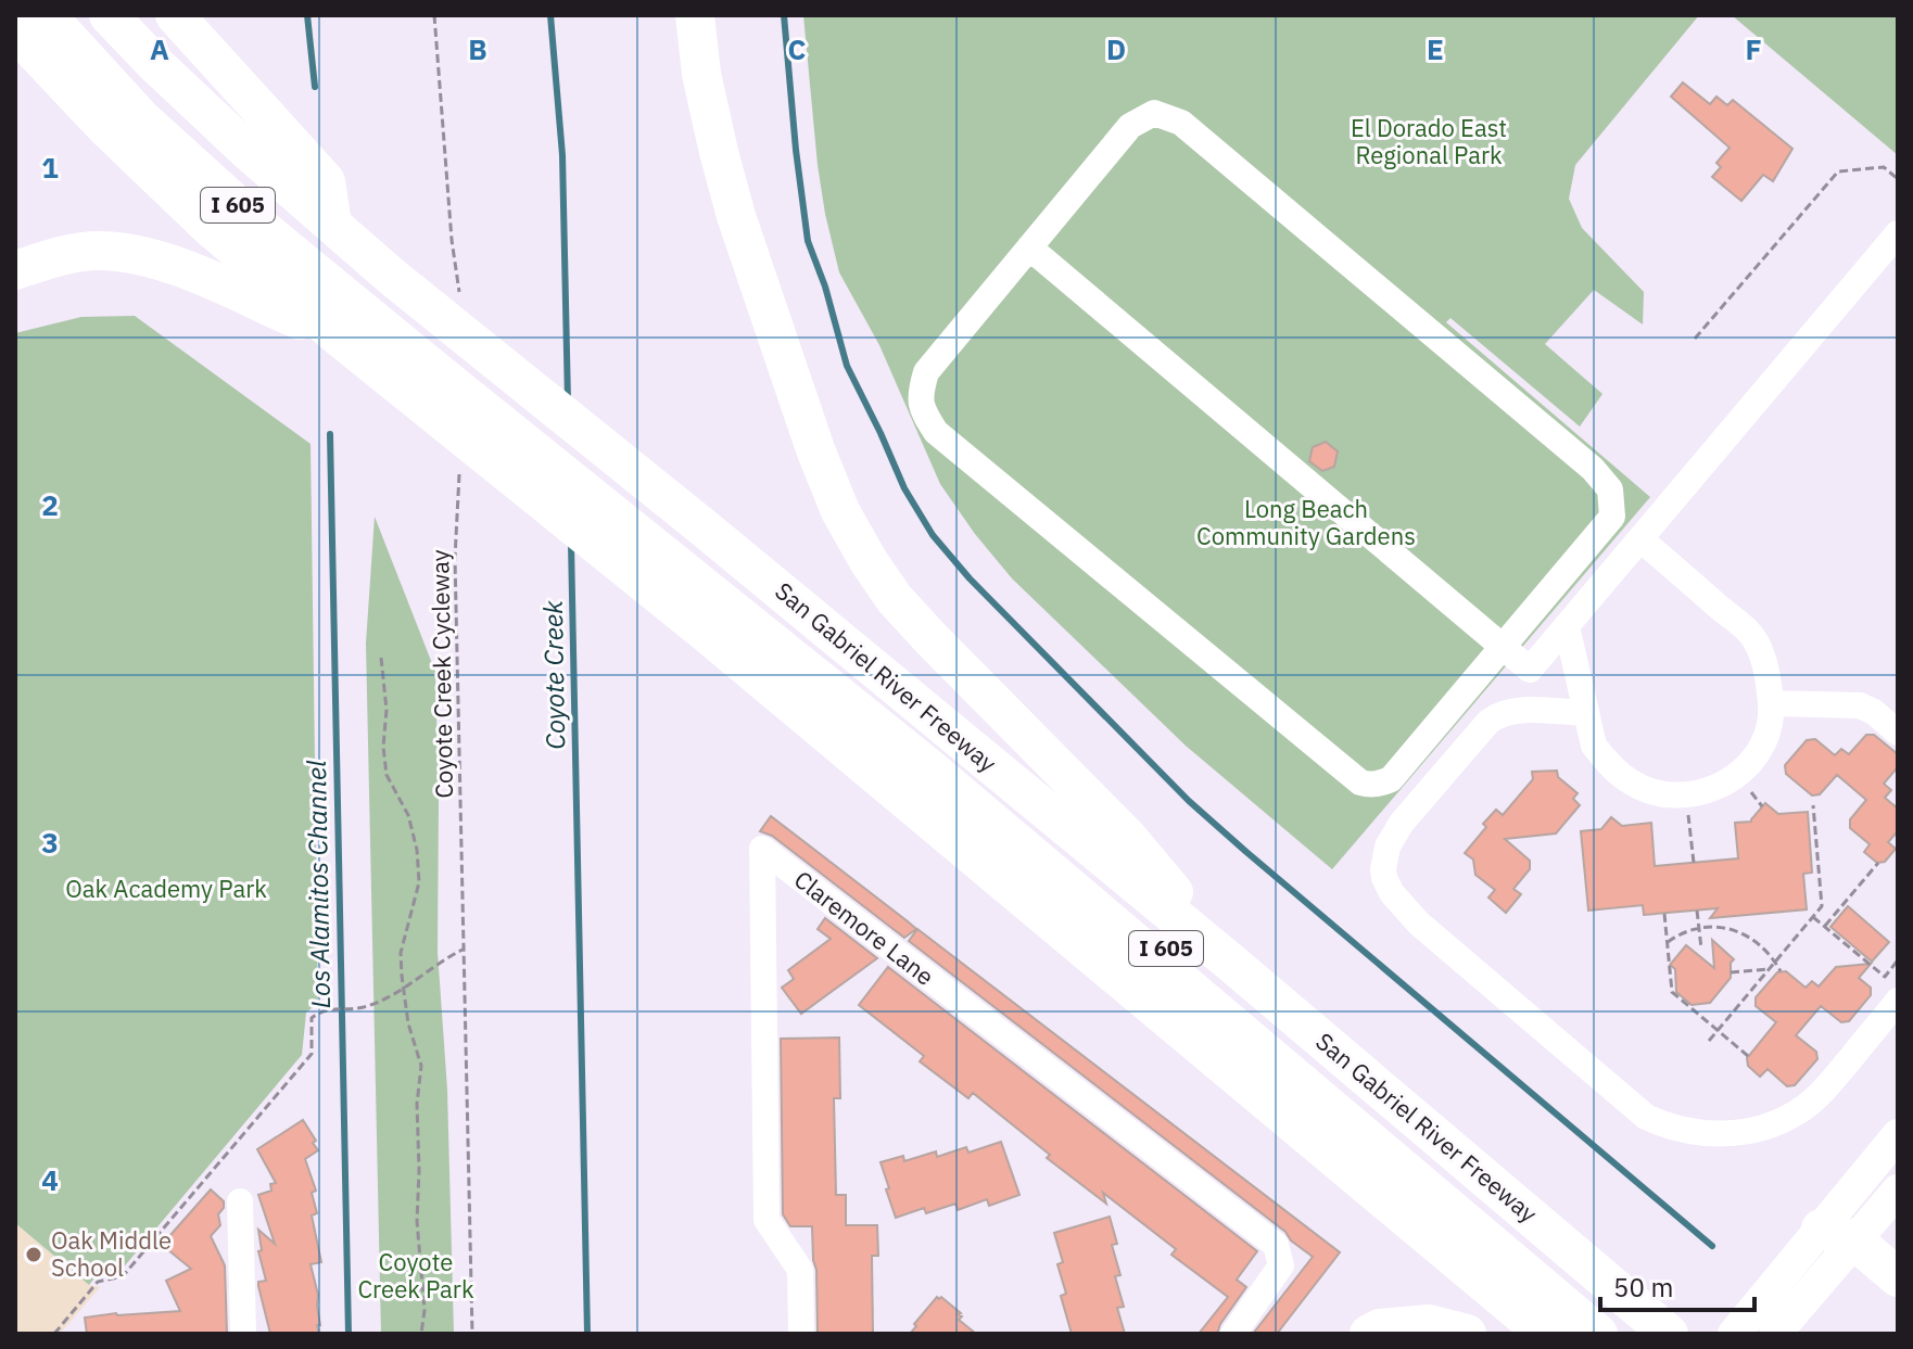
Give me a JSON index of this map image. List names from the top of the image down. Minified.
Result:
{"streets":{"highway":["I 605","San Gabriel River Freeway"],"street":["Claremore Lane"],"path":["Coyote Creek Cycleway"]},"crossings":[["I 605","San Gabriel River Freeway"]],"water":["Coyote Creek","Los Alamitos Channel"],"parks":["El Dorado East Regional Park","Long Beach Community Gardens","Oak Academy Park","Coyote Creek Park"],"places":["Oak Middle School"],"scale_bar":"50 m","grid":{"columns":["A","B","C","D","E","F"],"rows":["1","2","3","4"]}}
